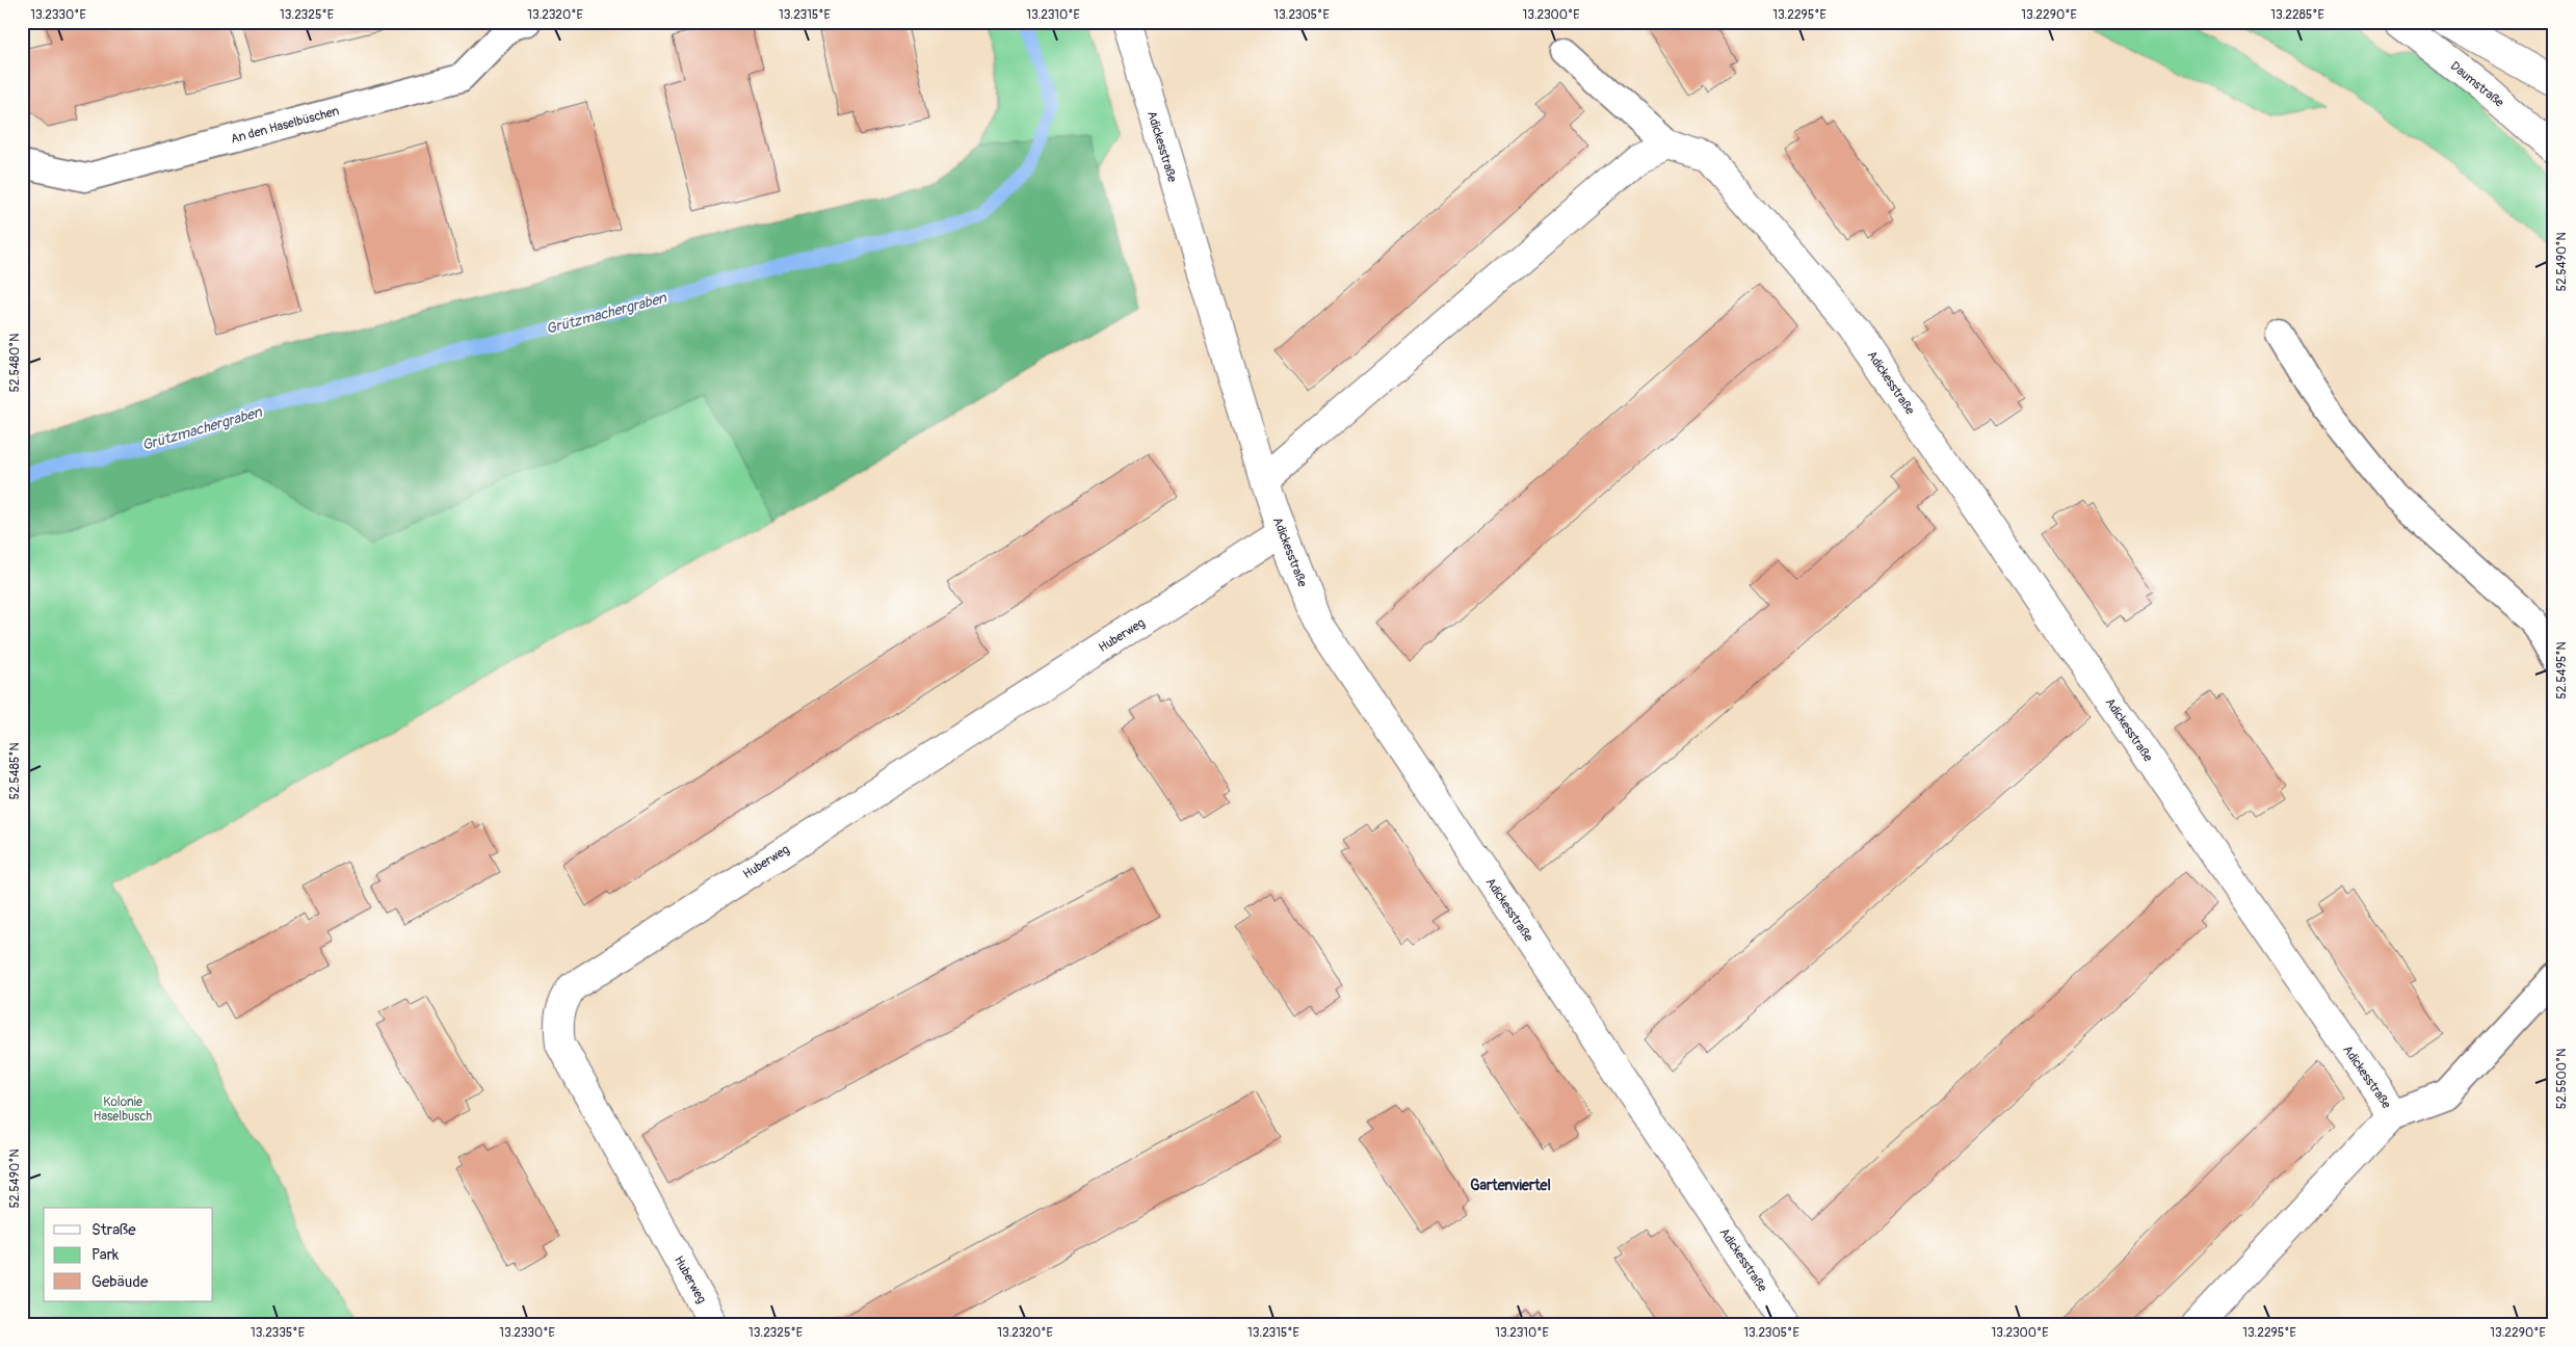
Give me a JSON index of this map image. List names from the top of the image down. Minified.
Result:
{"streets":{"street":["Daumstraße","Adickesstraße","Huberweg"],"lane":["An den Haselbüschen"]},"crossings":[["Adickesstraße","Huberweg"]],"districts":["Gartenviertel"],"water":["Grützmachergraben"],"parks":["Kolonie Haselbusch"],"legend":["Straße","Park","Gebäude"],"coordinates":["13.2330°E","13.2325°E","13.2320°E","13.2315°E","13.2310°E","13.2305°E","13.2300°E","13.2295°E","13.2290°E","13.2285°E","52.5490°N","52.5480°N","52.5495°N","52.5485°N","52.5500°N","13.2335°E"]}
